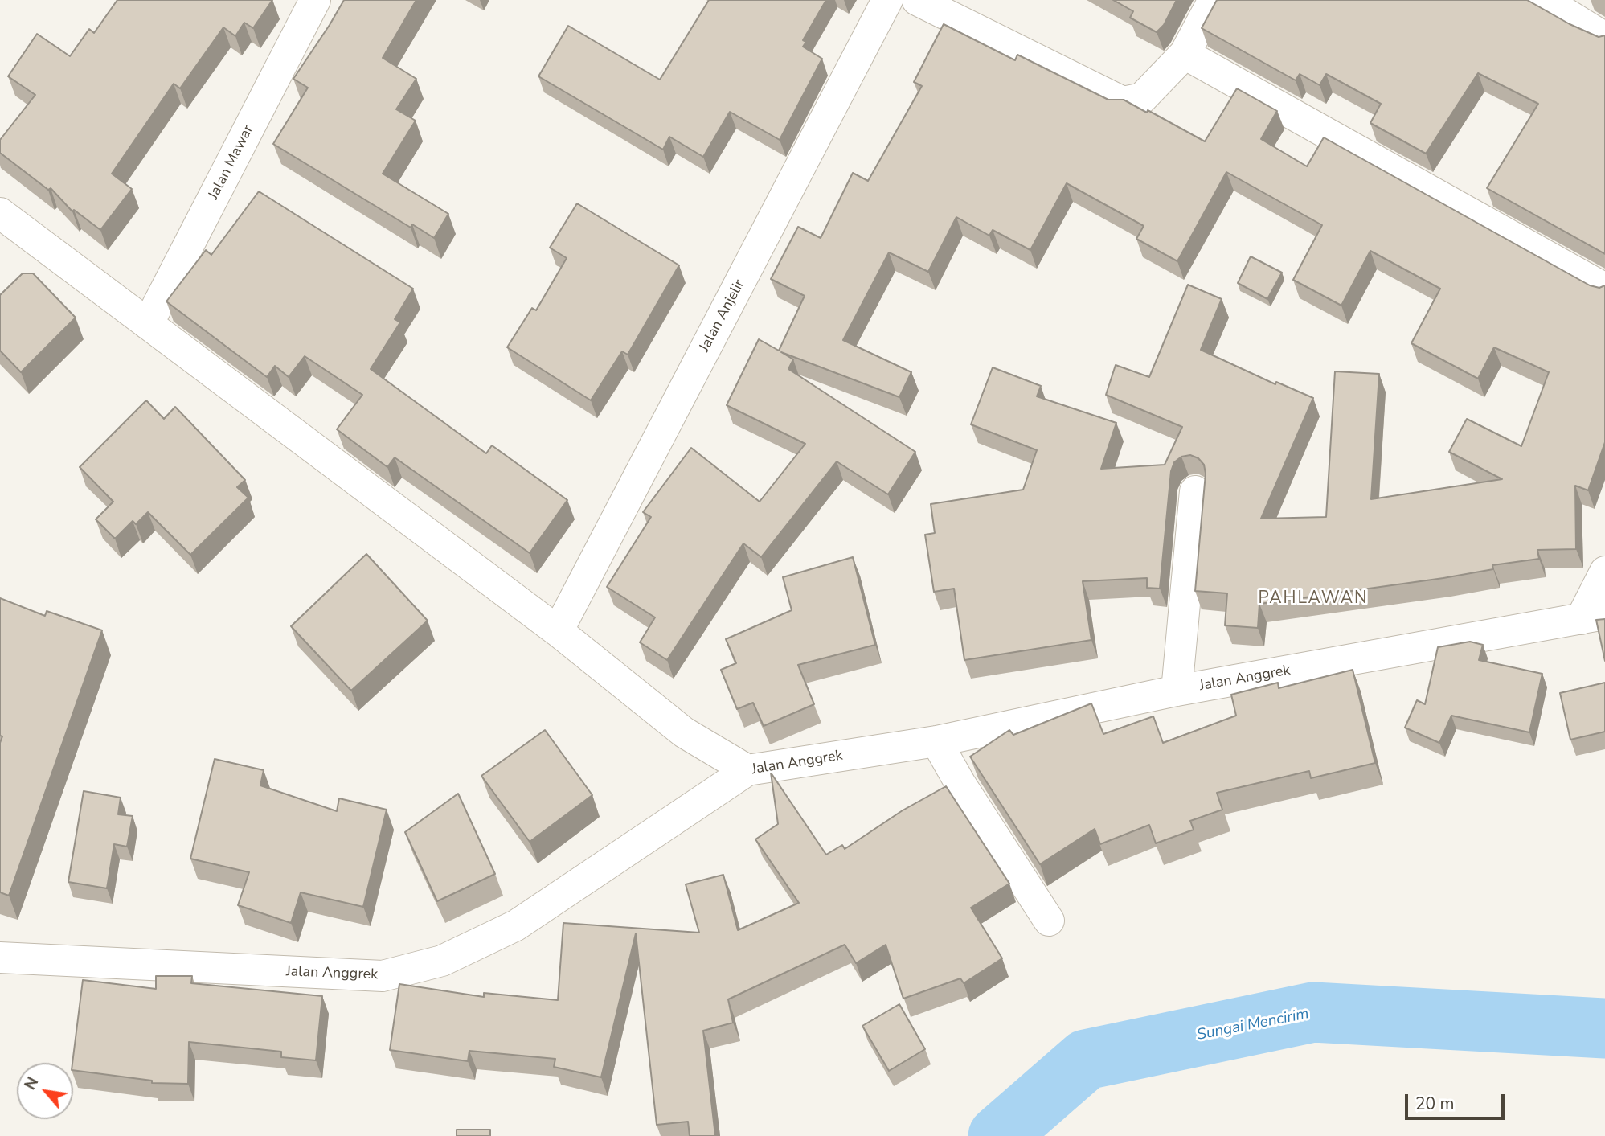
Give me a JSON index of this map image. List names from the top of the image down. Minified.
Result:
{"streets":{"street":["Jalan Mawar","Jalan Anjelir","Jalan Anggrek"]},"districts":["PAHLAWAN"],"water":["Sungai Mencirim"],"scale_bar":"20 m","north":"top left"}
